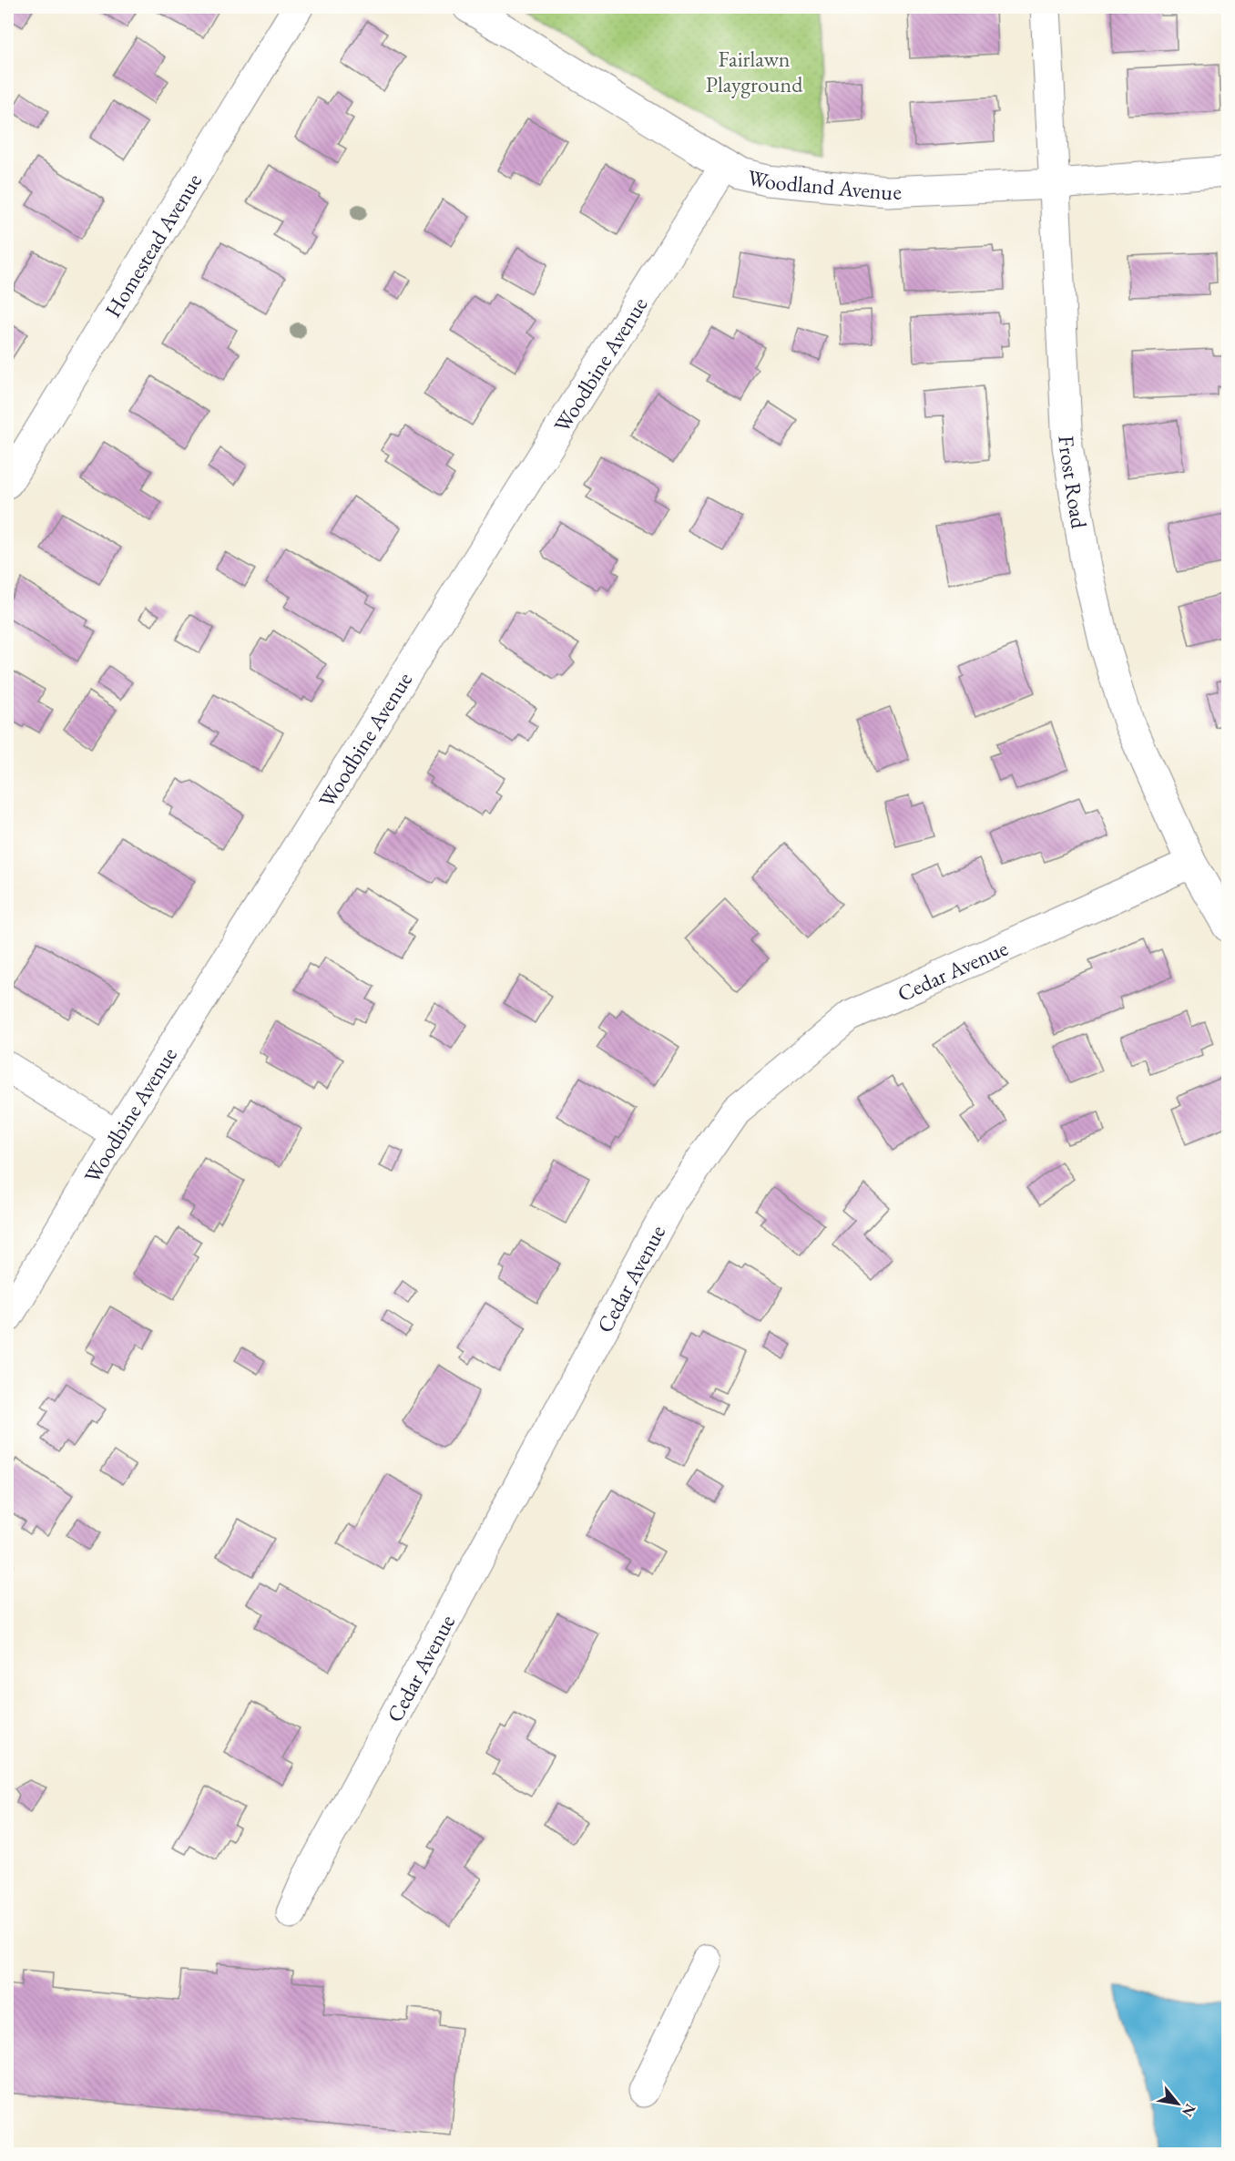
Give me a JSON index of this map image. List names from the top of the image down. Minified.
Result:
{"streets":{"street":["Woodland Avenue","Homestead Avenue","Woodbine Avenue","Frost Road","Cedar Avenue"]},"crossings":[["Woodland Avenue","Woodbine Avenue"],["Woodland Avenue","Frost Road"],["Frost Road","Cedar Avenue"]],"parks":["Fairlawn Playground"],"north":"bottom right"}
